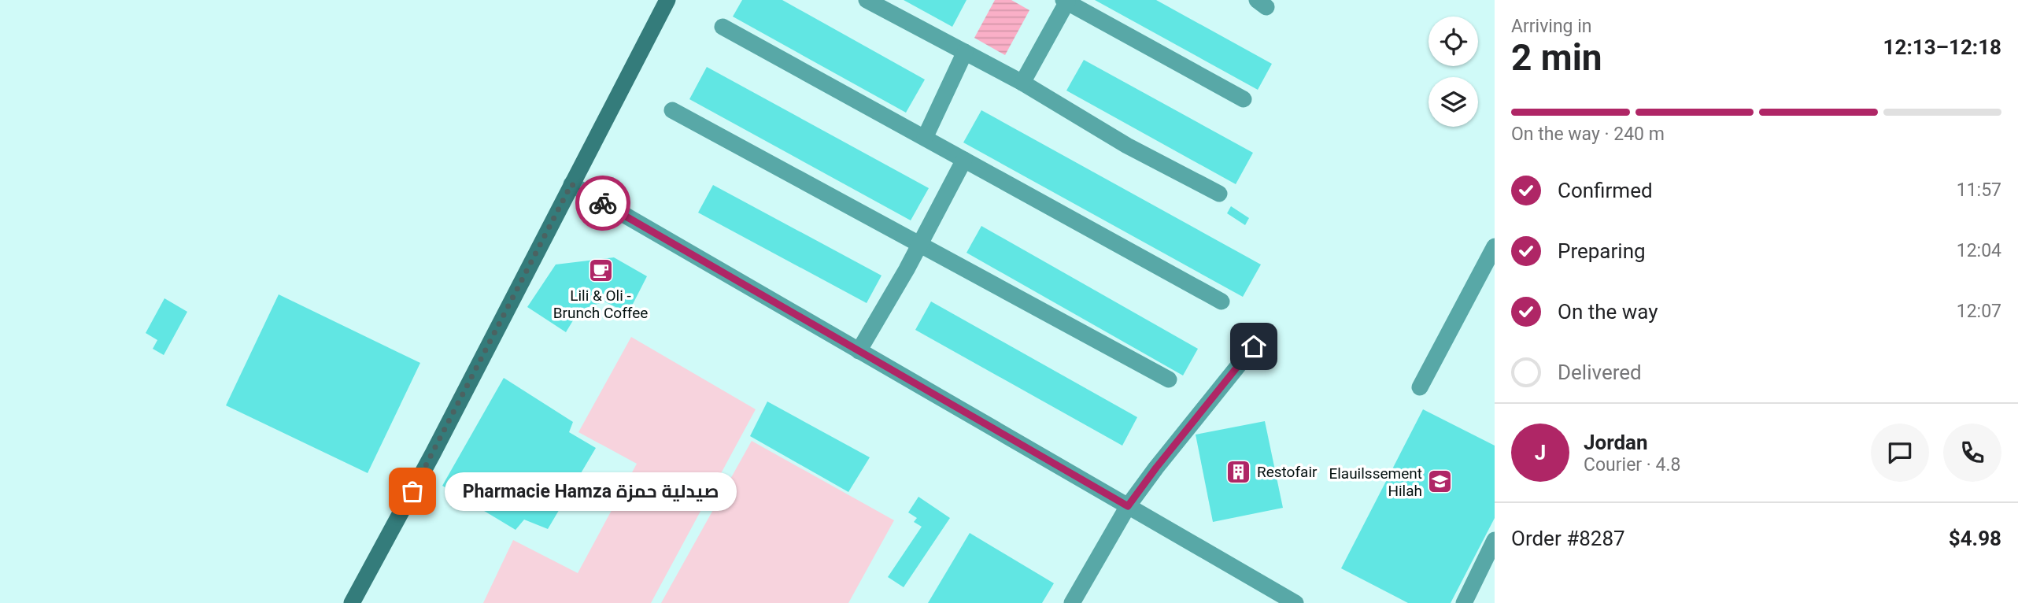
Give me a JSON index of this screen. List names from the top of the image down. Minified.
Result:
{"places":{"cafe":["Lili & Oli - Brunch Coffee"],"building":["Restofair"],"school or university":["Elauilssement Hilah"],"other":["Pharmacie Hamza صيدلية حمزة"]},"page":{"heading":["2 min","Arriving in","12:13–12:18"],"panel":["Jordan","Courier · 4.8","Order #8287","$4.98"],"bar":"On the way · 240 m","list":[["Confirmed","11:57"],["Preparing","12:04"],["On the way","12:07"],"Delivered"],"round":"J","bubble":"Pharmacie Hamza صيدلية حمزة"}}
